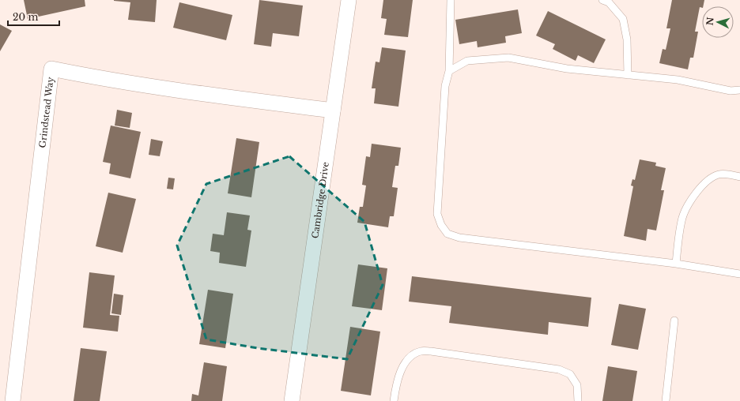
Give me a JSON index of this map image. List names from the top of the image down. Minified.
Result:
{"streets":{"street":["Grindstead Way","Cambridge Drive"]},"crossings":[["Grindstead Way","Cambridge Drive"]],"scale_bar":"20 m","north":"left"}
